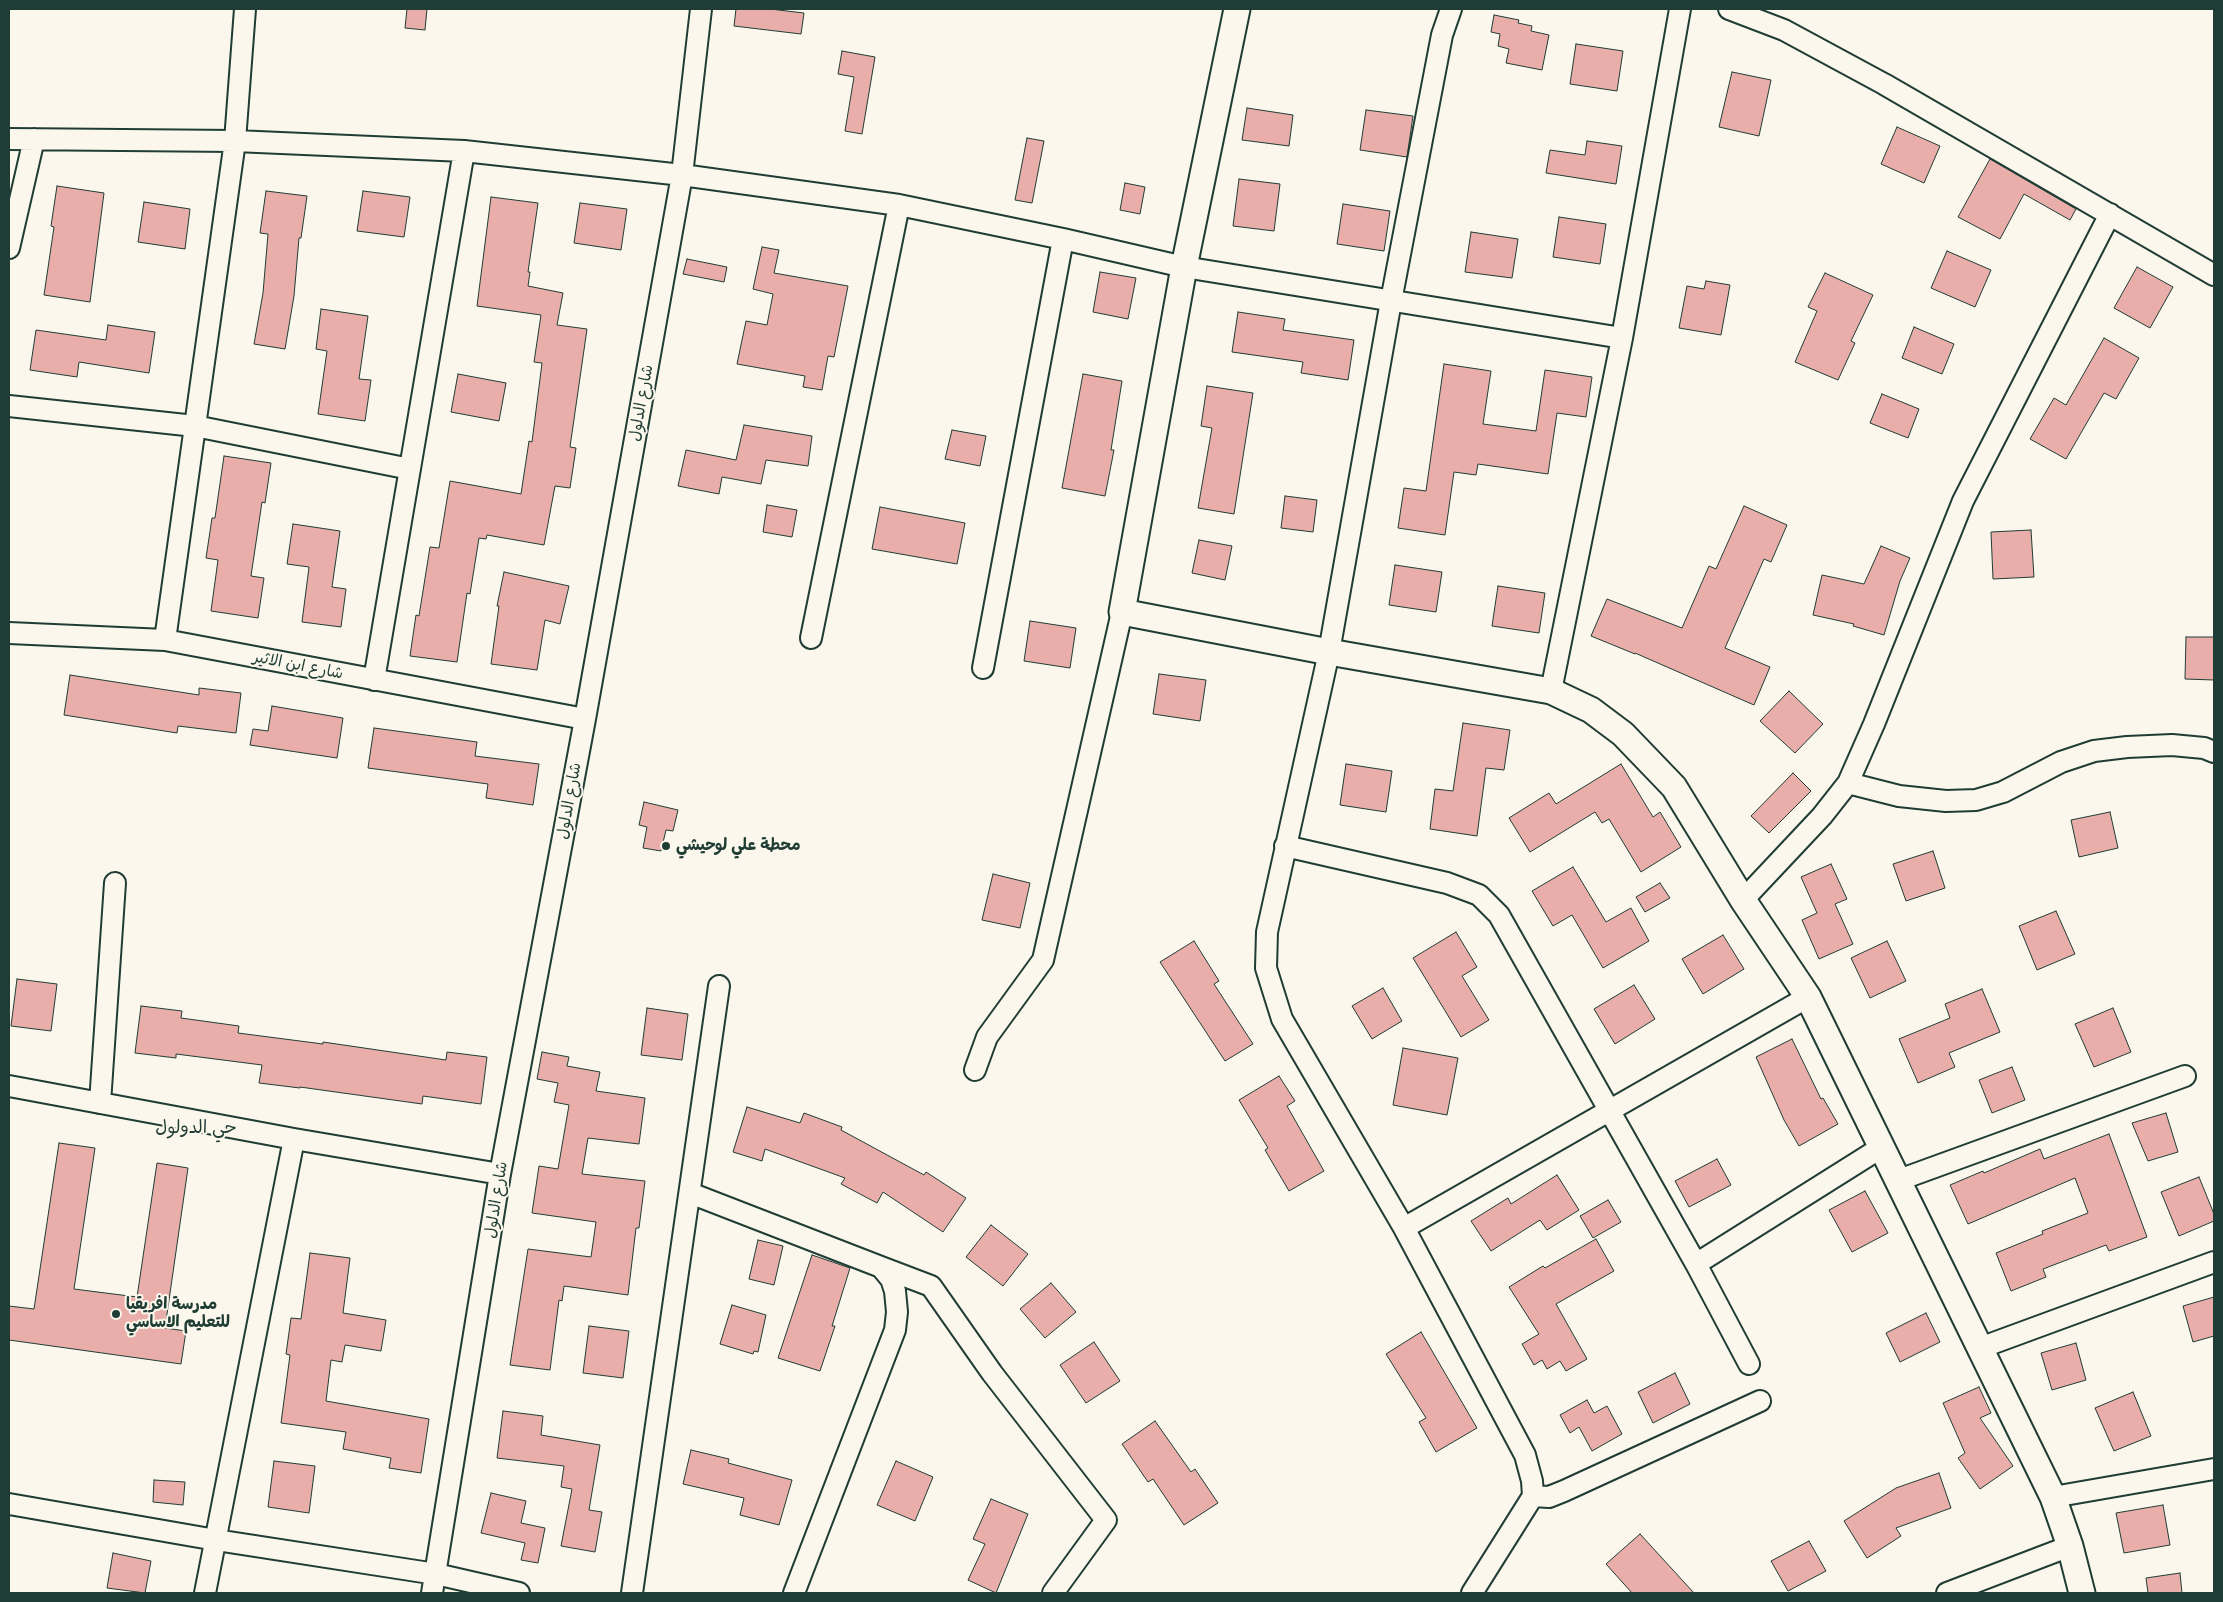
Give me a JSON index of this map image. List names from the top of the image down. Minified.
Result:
{"streets":{"street":["شارع الدلول","شارع ابن الاثير"]},"crossings":[["شارع الدلول","شارع ابن الاثير"]],"districts":["حي الدولول"],"places":["محطة علي لوحيشي","مدرسة افريقيا للتعليم الاساسي"]}
